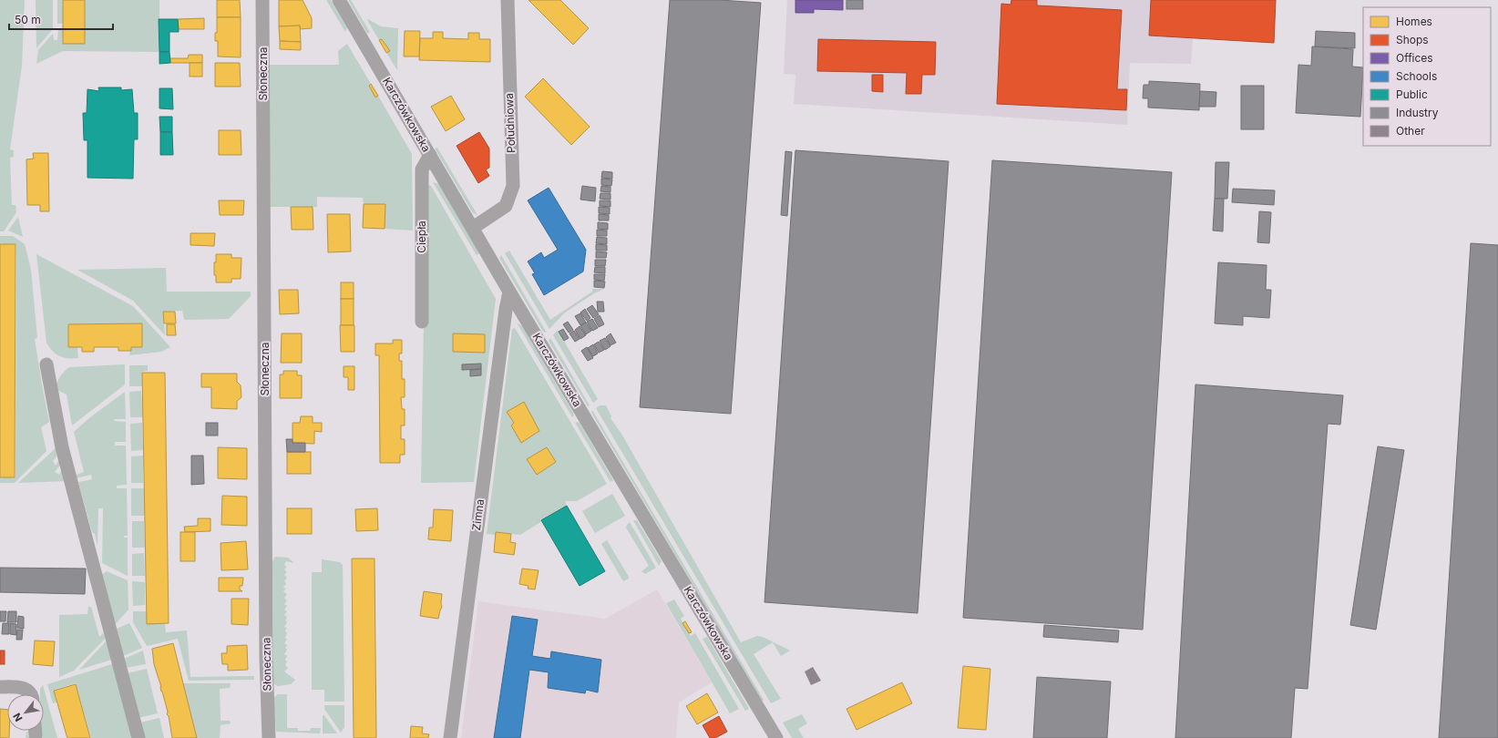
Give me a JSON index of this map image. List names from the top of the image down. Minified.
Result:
{"streets":{"street":["Słoneczna","Karczówkowska","Południowa","Ciepła","Zimna"]},"crossings":[["Karczówkowska","Południowa"],["Karczówkowska","Ciepła"],["Karczówkowska","Zimna"]],"legend":["Homes","Shops","Offices","Schools","Public","Industry","Other"],"scale_bar":"50 m","north":"bottom left"}
